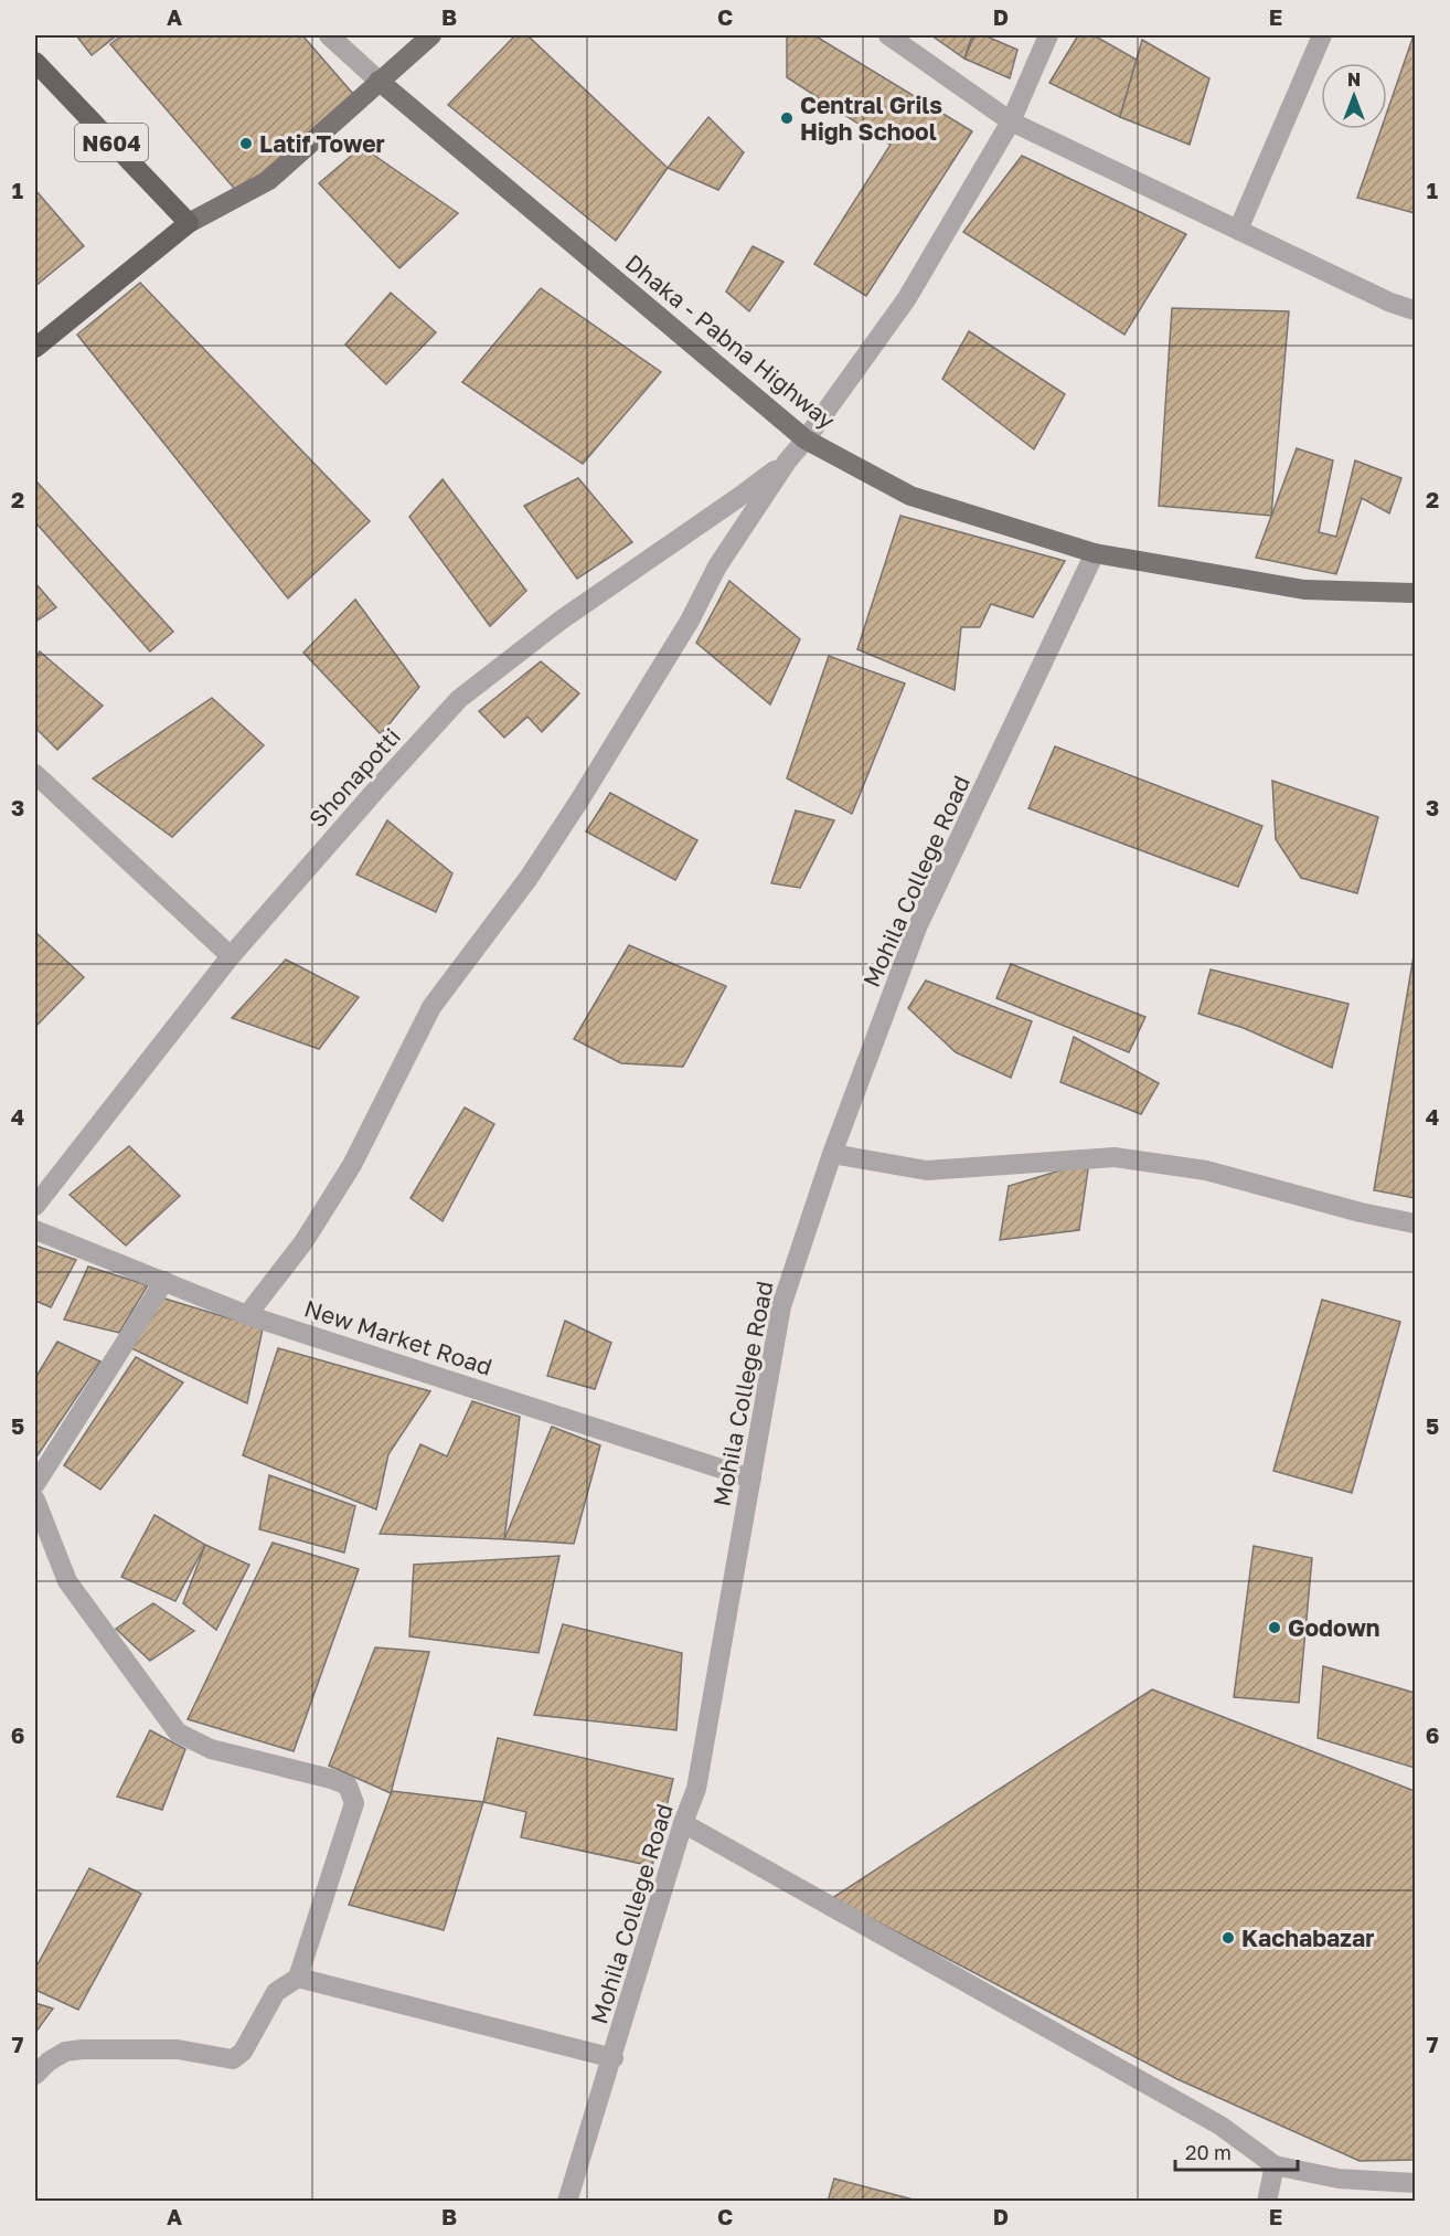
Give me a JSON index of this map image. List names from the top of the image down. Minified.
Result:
{"streets":{"highway":["N604"],"main road":["Dhaka - Pabna Highway"],"street":["Shonapotti","Mohila College Road","New Market Road"]},"crossings":[["Dhaka - Pabna Highway","Shonapotti"],["Dhaka - Pabna Highway","Mohila College Road"],["Shonapotti","New Market Road"],["Mohila College Road","New Market Road"]],"places":["Central Grils High School","Latif Tower","Godown","Kachabazar"],"scale_bar":"20 m","north":"top","grid":{"columns":["A","B","C","D","E"],"rows":["1","2","3","4","5","6","7"]}}
